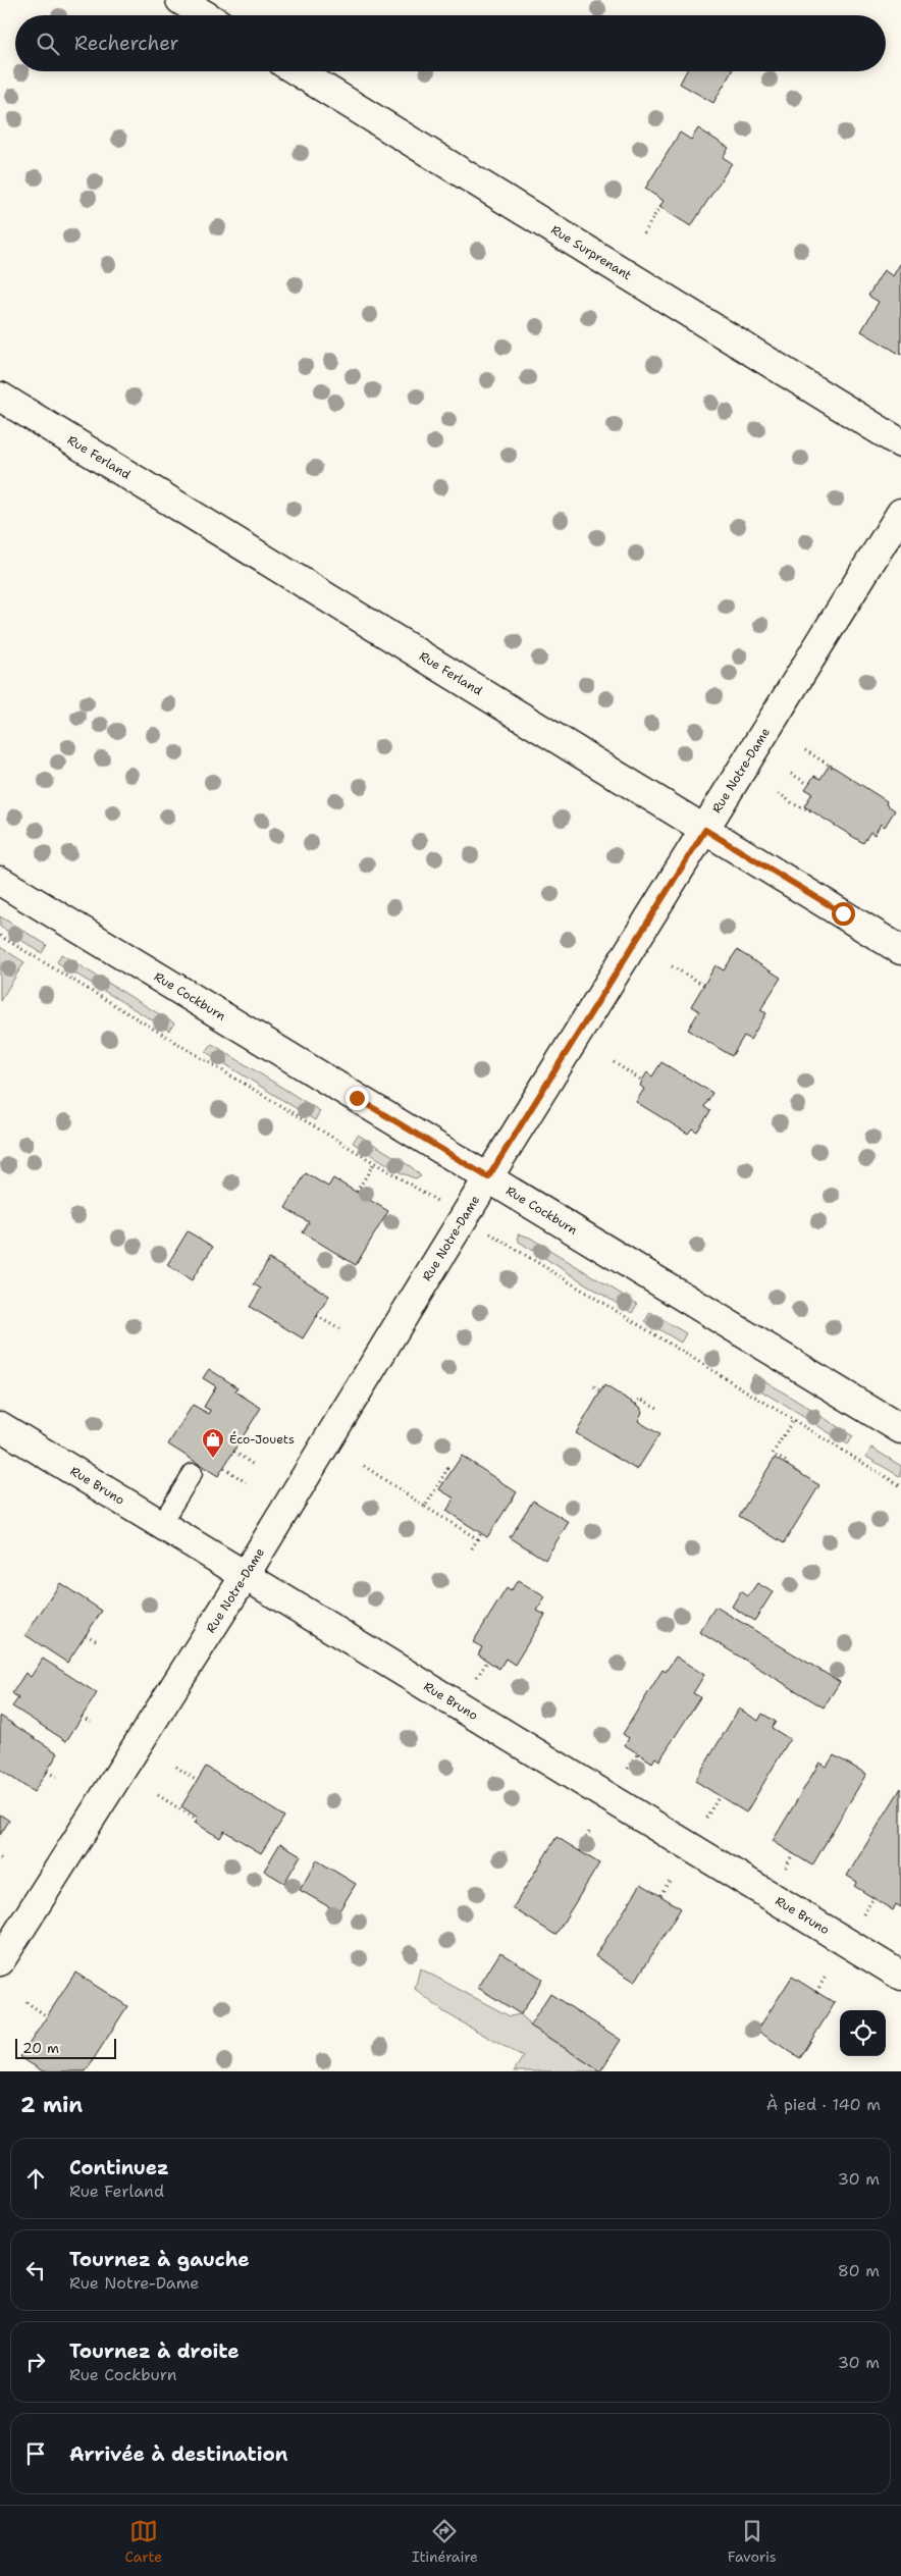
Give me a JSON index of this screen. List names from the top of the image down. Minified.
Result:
{"streets":{"street":["Rue Surprenant","Rue Ferland","Rue Notre-Dame","Rue Cockburn","Rue Bruno"]},"crossings":[["Rue Ferland","Rue Notre-Dame"],["Rue Notre-Dame","Rue Cockburn"],["Rue Notre-Dame","Rue Bruno"]],"places":{"shop":["Éco-Jouets"]},"scale_bar":"20 m","page":{"search":"Rechercher","scale":"20 m","heading":["2 min","À pied · 140 m"],"list":[["Continuez","Rue Ferland","30 m"],["Tournez à gauche","Rue Notre-Dame","80 m"],["Tournez à droite","Rue Cockburn","30 m"],"Arrivée à destination"],"nav":["Carte","Itinéraire","Favoris"]}}
